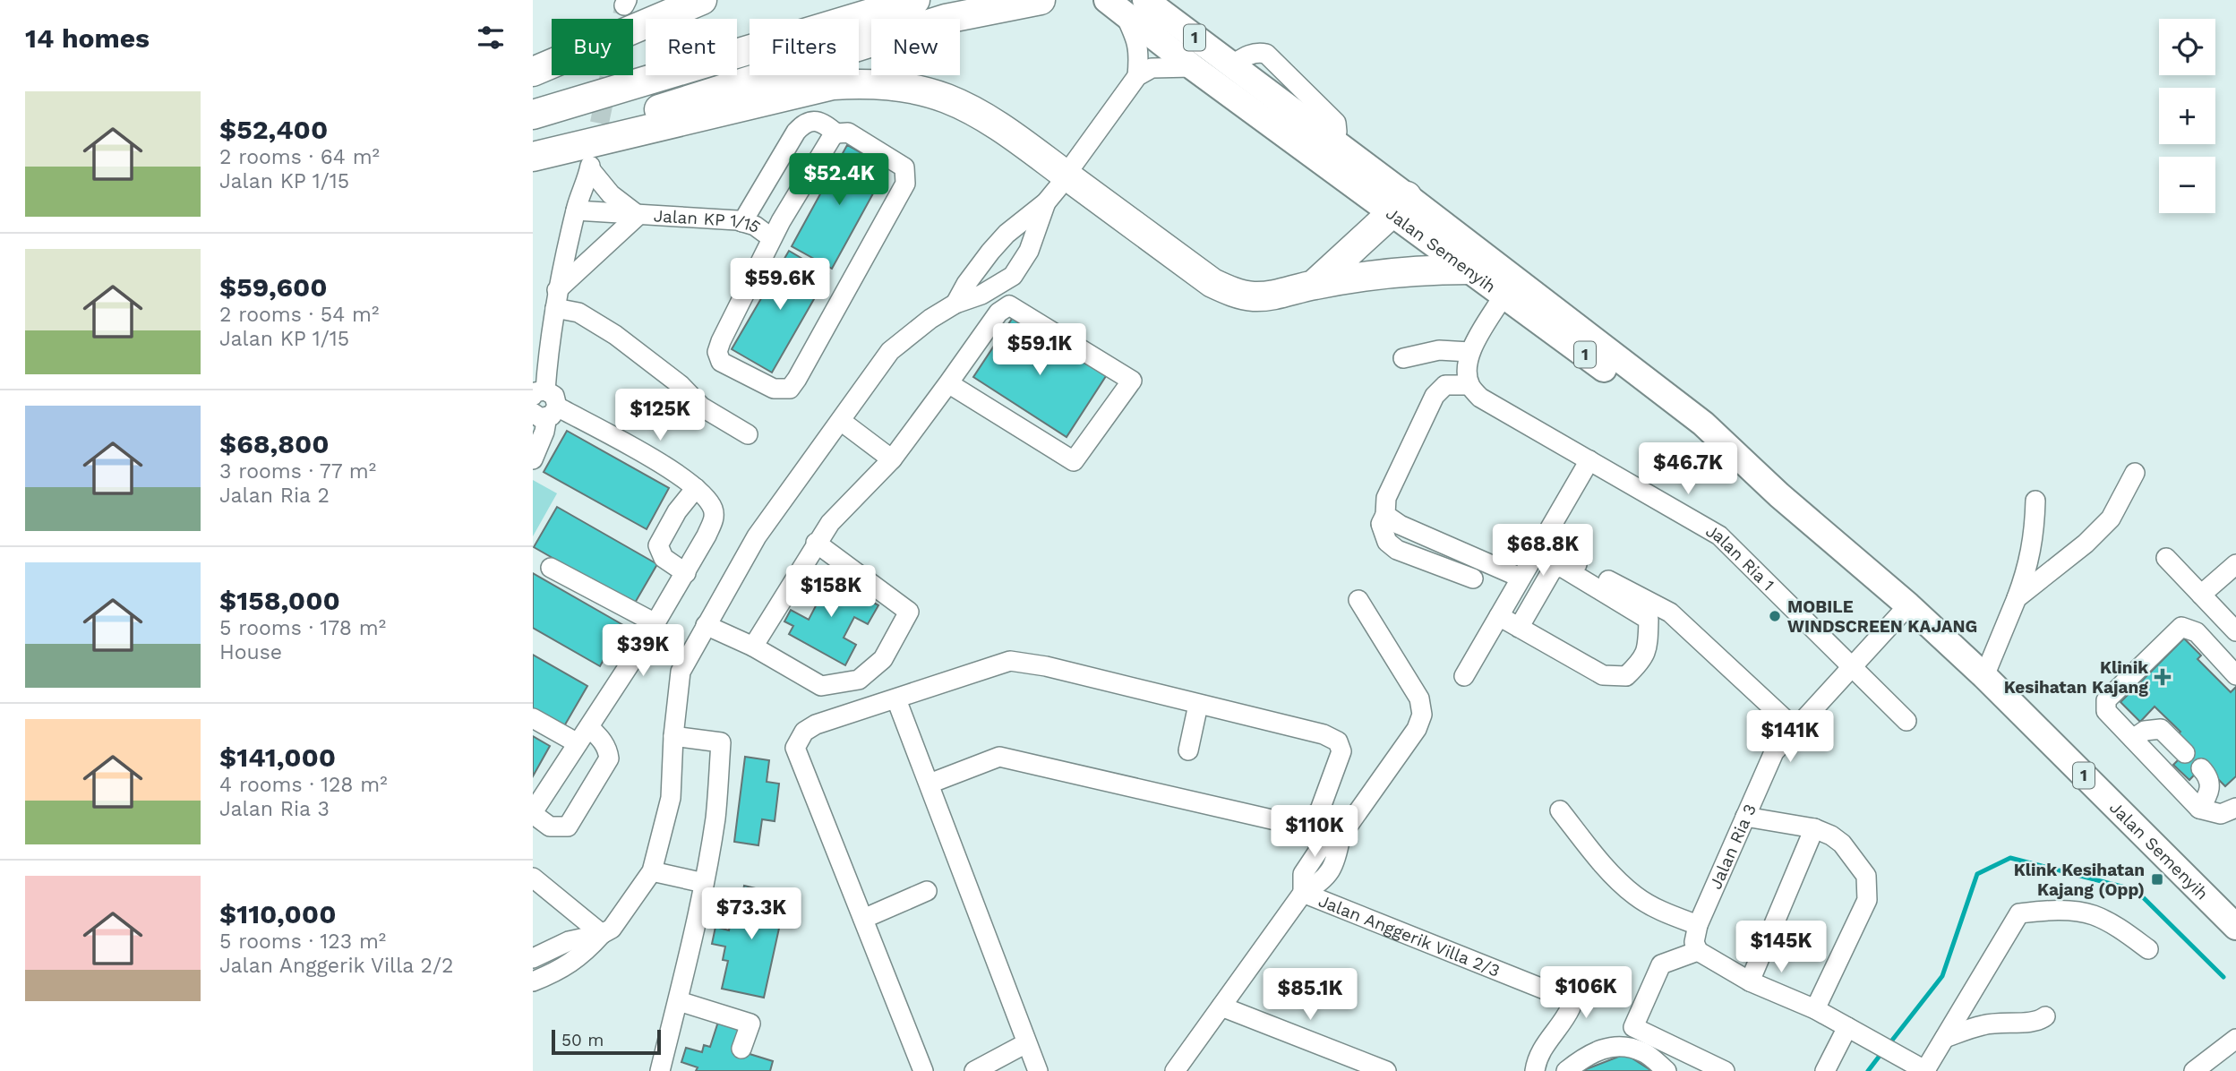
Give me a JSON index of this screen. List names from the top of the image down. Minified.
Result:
{"streets":{"main road":["1","Jalan Semenyih"],"street":["Jalan KP 1/15","Jalan Ria 1","Jalan Ria 3","Jalan Anggerik Villa 2/3"]},"crossings":[["Jalan Semenyih","Jalan Ria 3"],["Jalan Ria 1","Jalan Ria 3"]],"places":{"other":["MOBILE WINDSCREEN KAJANG"],"health":["Klinik Kesihatan Kajang"],"transit":["Klink Kesihatan Kajang (Opp)"]},"scale_bar":"50 m","page":{"heading":"14 homes","map_buttons":["+","−"],"chip":["Buy","Rent","Filters","New"],"list":[{"name":"$52,400","note":"2 rooms · 64 m² · Jalan KP 1/15"},{"name":"$59,600","note":"2 rooms · 54 m² · Jalan KP 1/15"},{"name":"$68,800","note":"3 rooms · 77 m² · Jalan Ria 2"},{"name":"$158,000","note":"5 rooms · 178 m² · House"},{"name":"$141,000","note":"4 rooms · 128 m² · Jalan Ria 3"},{"name":"$110,000","note":"5 rooms · 123 m² · Jalan Anggerik Villa 2/2"}],"price":["$52.4K","$59.6K","$59.1K","$125K","$46.7K","$68.8K","$158K","$39K","$141K","$110K","$73.3K","$145K","$106K","$85.1K"],"scale":"50 m"}}
